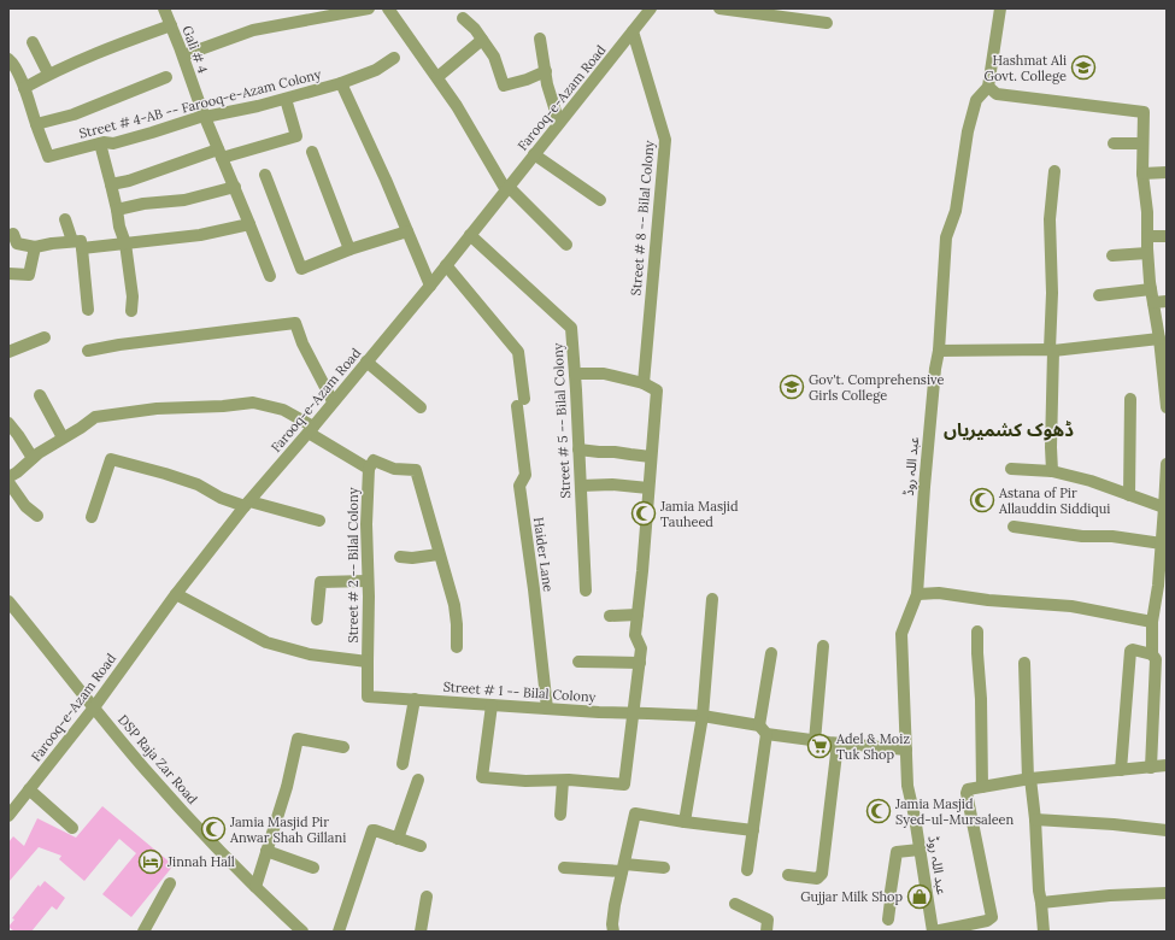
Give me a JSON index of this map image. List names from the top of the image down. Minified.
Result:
{"streets":{"street":["Gali # 4","Farooq-e-Azam Road","Street # 4-AB -- Farooq-e-Azam Colony","Street # 8 -- Bilal Colony","Street # 5 -- Bilal Colony","عبد اللہ روڈ","Haider Lane","Street # 2 -- Bilal Colony","Street # 1 -- Bilal Colony","DSP Raja Zar Road"]},"crossings":[["Gali # 4","Street # 4-AB -- Farooq-e-Azam Colony"],["Farooq-e-Azam Road","Street # 4-AB -- Farooq-e-Azam Colony"],["Farooq-e-Azam Road","Street # 8 -- Bilal Colony"],["Farooq-e-Azam Road","Street # 5 -- Bilal Colony"],["Farooq-e-Azam Road","Haider Lane"],["Farooq-e-Azam Road","Street # 2 -- Bilal Colony"],["Farooq-e-Azam Road","DSP Raja Zar Road"],["عبد اللہ روڈ","Street # 1 -- Bilal Colony"],["Haider Lane","Street # 1 -- Bilal Colony"],["Street # 2 -- Bilal Colony","Street # 1 -- Bilal Colony"]],"districts":["ڈھوک کشمیریاں"],"places":{"school or university":["Hashmat Ali Govt. College","Gov't. Comprehensive Girls College"],"mosque":["Astana of Pir Allauddin Siddiqui","Jamia Masjid Tauheed","Jamia Masjid Syed-ul-Mursaleen","Jamia Masjid Pir Anwar Shah Gillani"],"supermarket":["Adel & Moiz Tuk Shop"],"hotel":["Jinnah Hall"],"shop":["Gujjar Milk Shop"]}}
